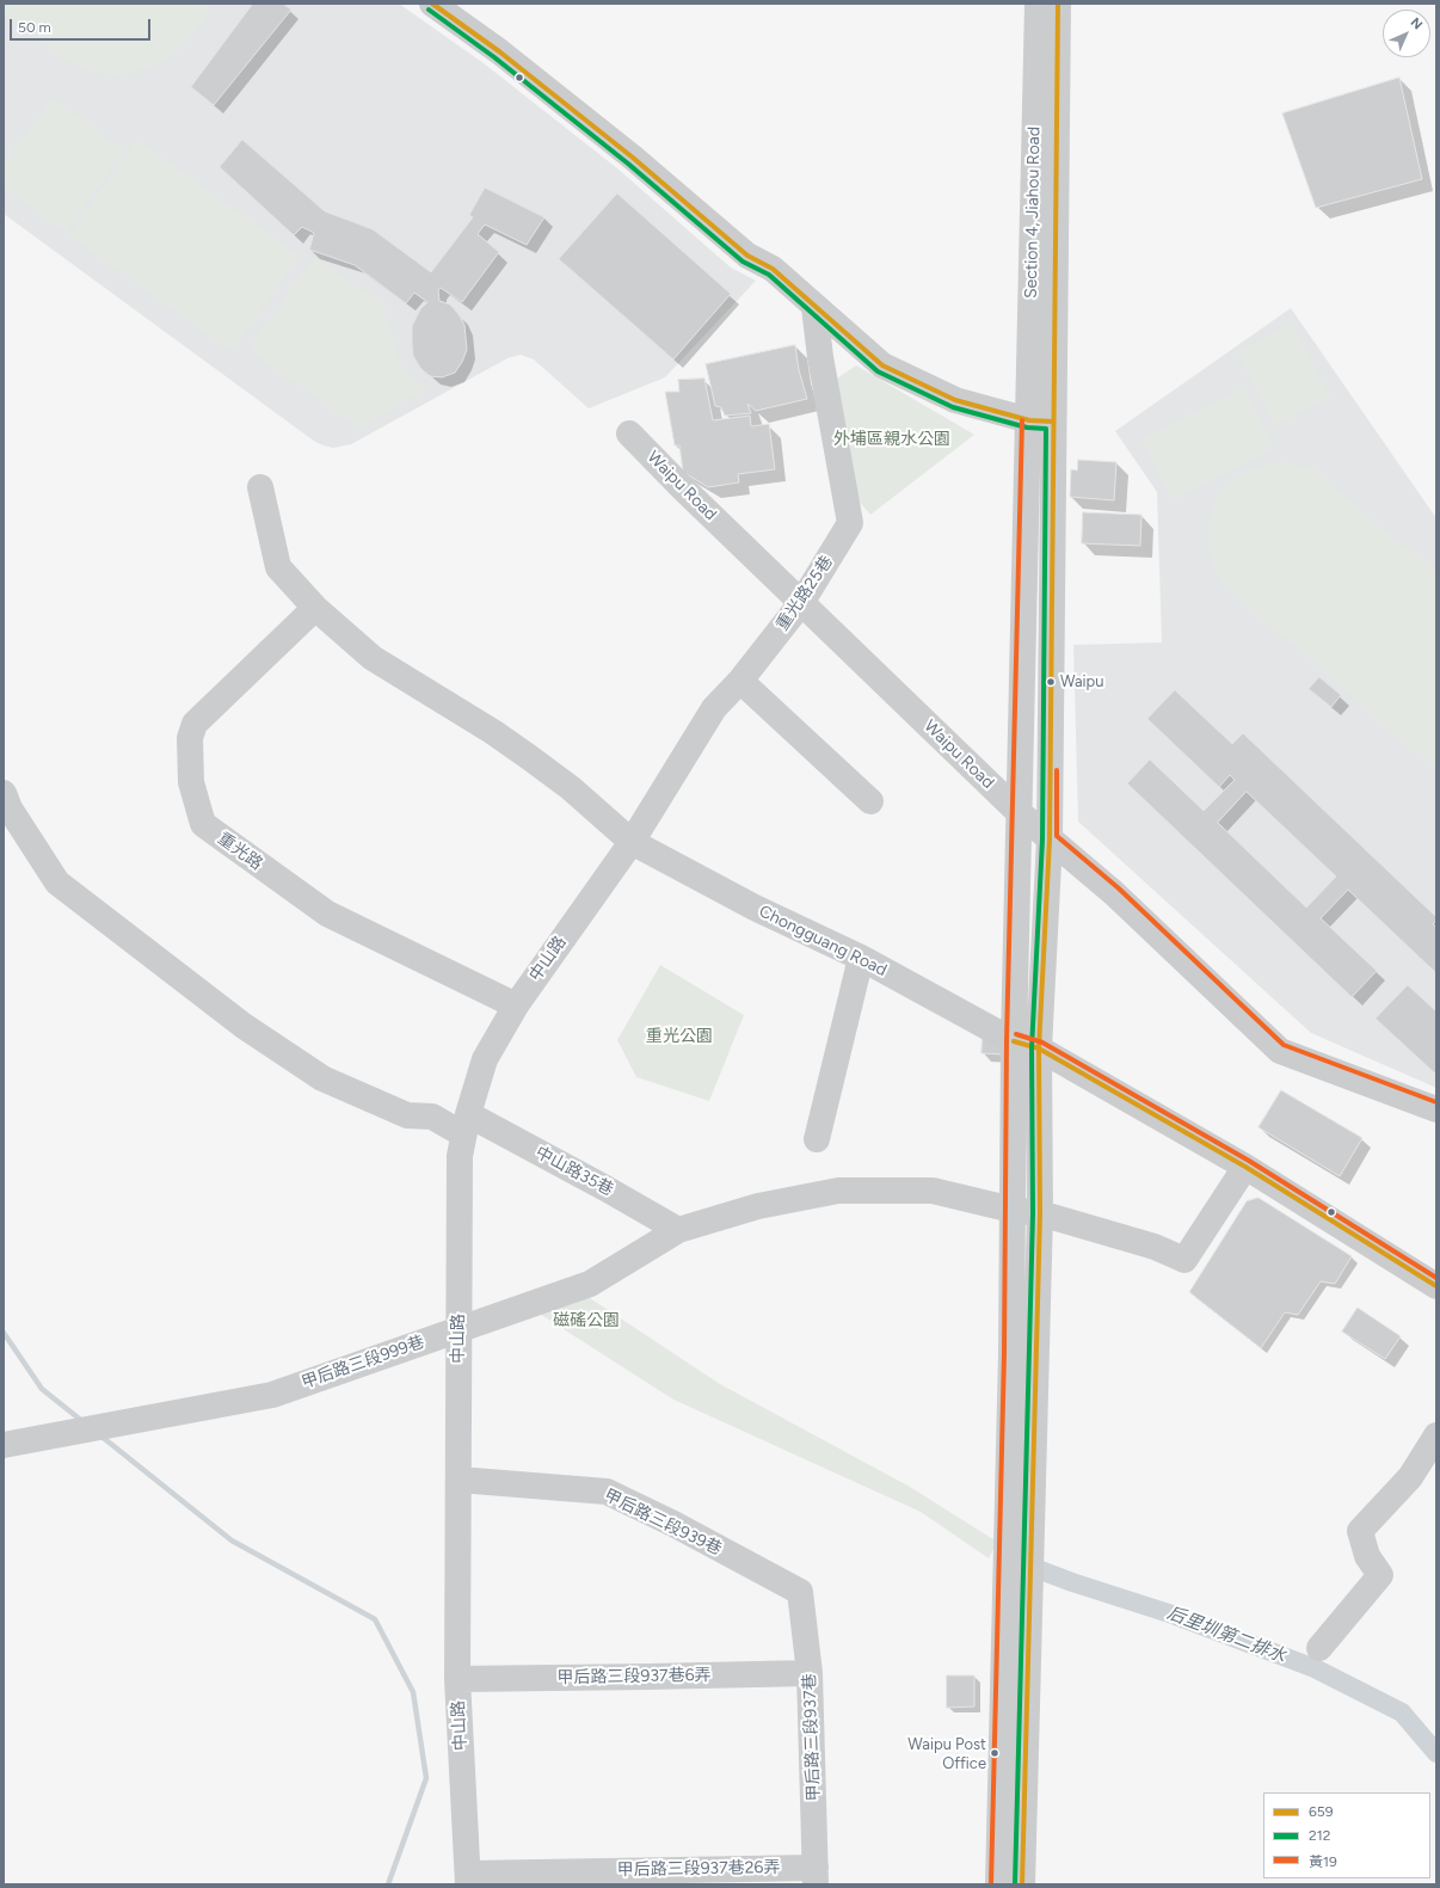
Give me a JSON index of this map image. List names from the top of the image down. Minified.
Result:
{"streets":{"street":["Section 4, Jiahou Road","Waipu Road","重光路25巷","重光路","Chongguang Road","中山路","中山路35巷","甲后路三段999巷","甲后路三段939巷","甲后路三段937巷6弄","甲后路三段937巷","甲后路三段937巷26弄"]},"crossings":[["Waipu Road","重光路25巷"],["重光路25巷","Chongguang Road"],["重光路25巷","中山路"],["重光路","中山路"],["Chongguang Road","中山路"],["Chongguang Road","甲后路三段999巷"],["中山路","中山路35巷"],["中山路","甲后路三段999巷"],["中山路","甲后路三段939巷"],["中山路","甲后路三段937巷6弄"],["中山路","甲后路三段937巷26弄"],["中山路35巷","甲后路三段999巷"],["甲后路三段939巷","甲后路三段937巷"],["甲后路三段937巷6弄","甲后路三段937巷"],["甲后路三段937巷","甲后路三段937巷26弄"]],"water":["后里圳第二排水"],"parks":["外埔區親水公園","重光公園","磁磘公園"],"places":["Waipu","Waipu Post Office"],"lines":["transit line 659","transit line 212","transit line 黃19"],"legend":["659","212","黃19"],"scale_bar":"50 m","north":"top right"}
